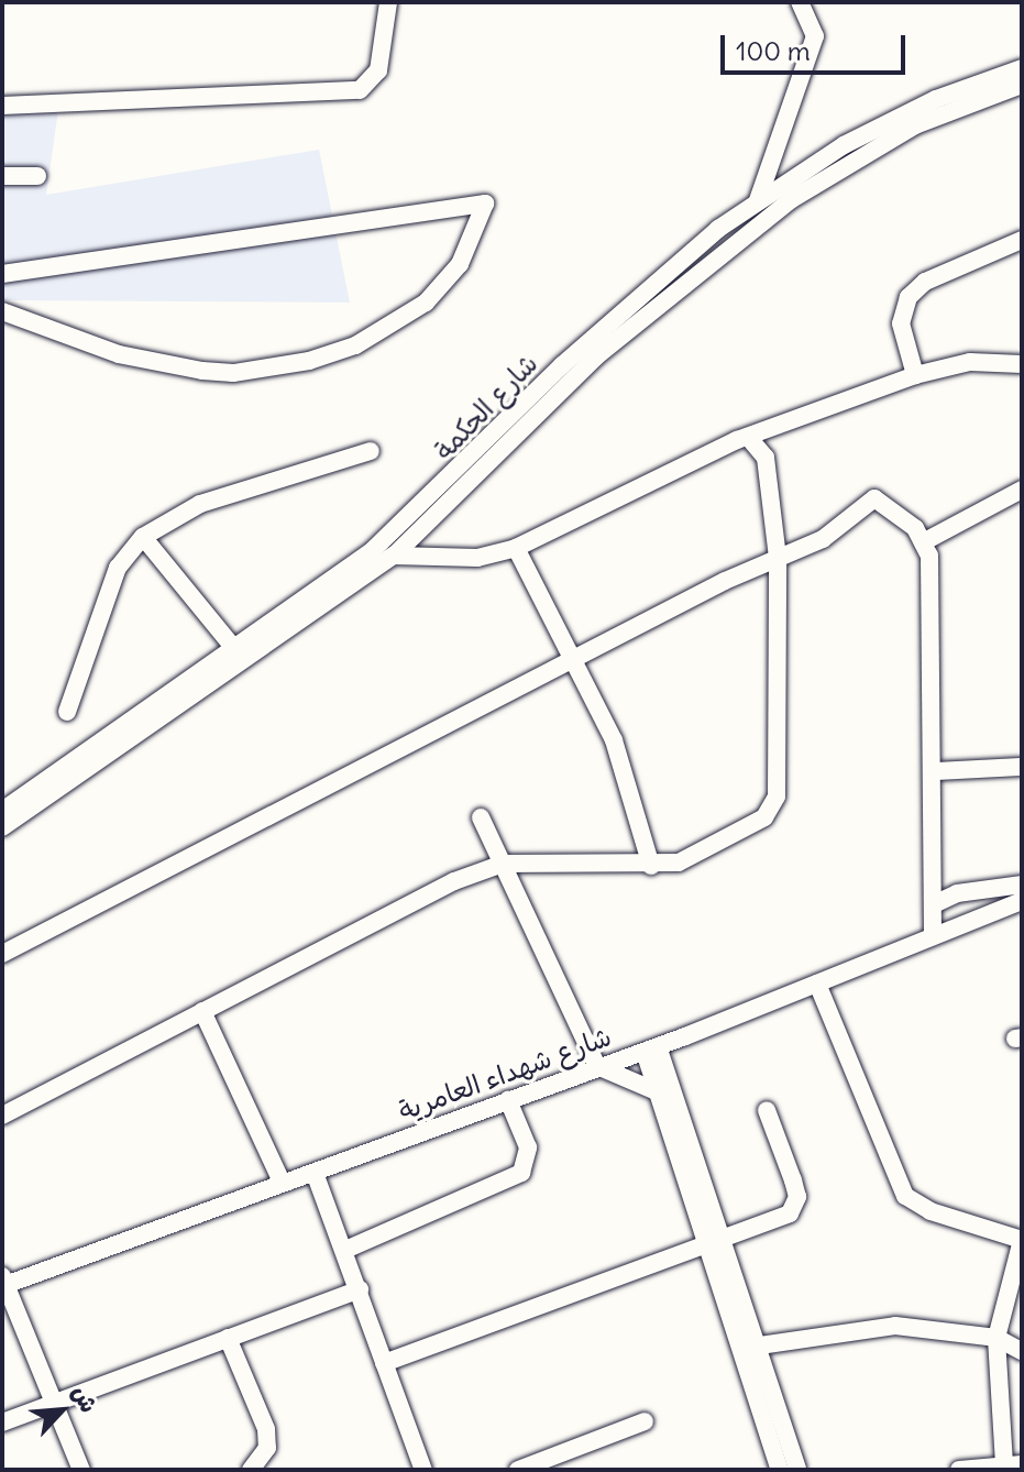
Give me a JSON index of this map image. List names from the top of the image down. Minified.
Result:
{"streets":{"street":["شارع الحكمة","شارع شهداء العامرية"]},"scale_bar":"100 m","north":"top right"}
